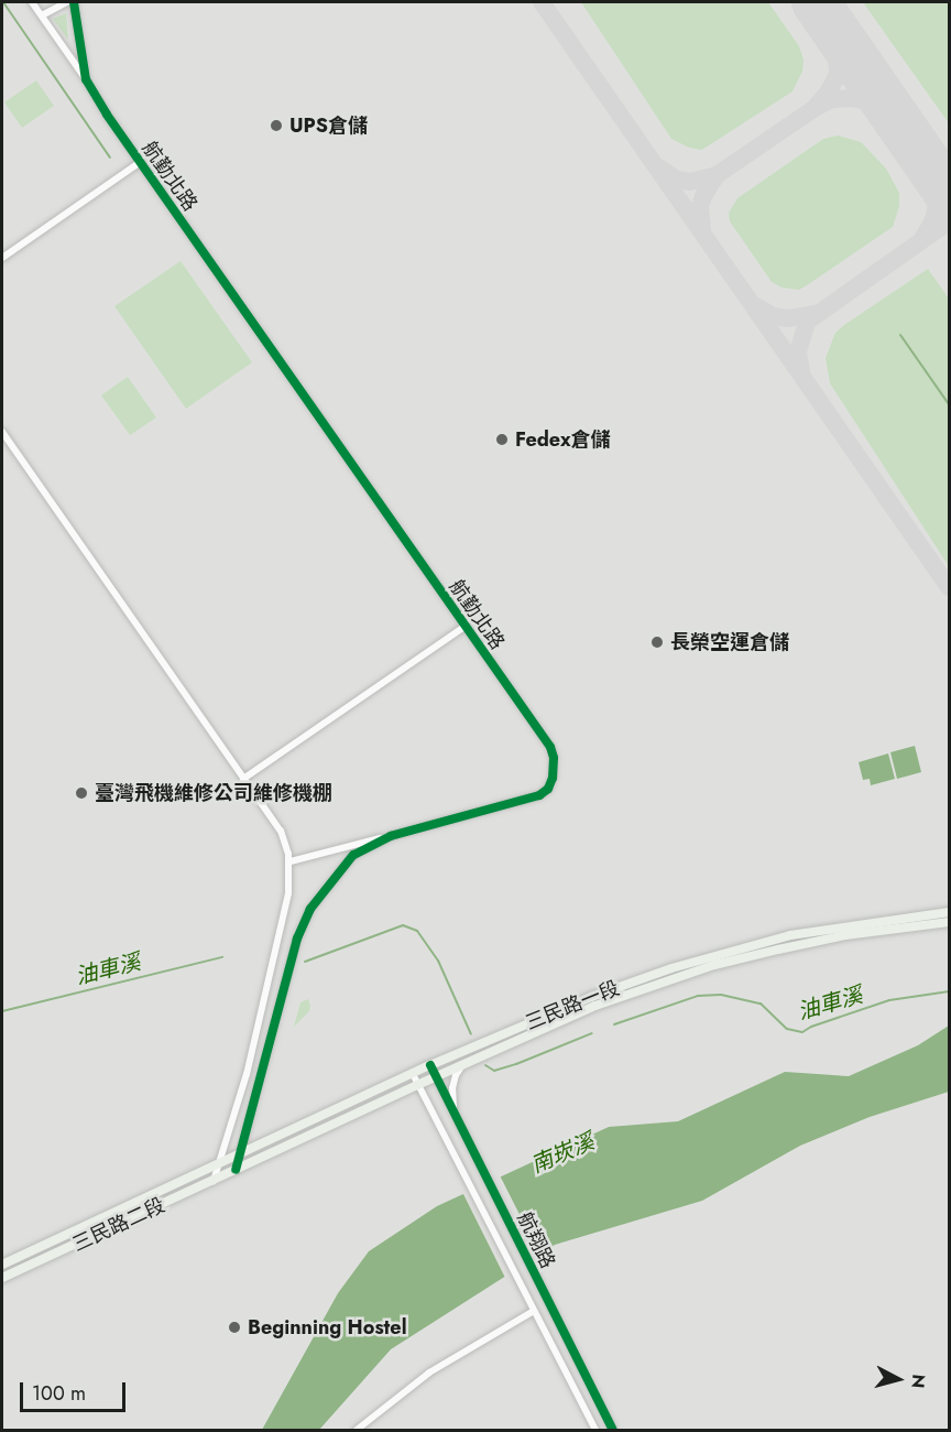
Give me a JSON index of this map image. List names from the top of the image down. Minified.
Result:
{"streets":{"main road":["三民路一段","三民路二段"],"street":["航勤北路","航翔路"]},"crossings":[["航勤北路","三民路一段"],["航勤北路","三民路二段"],["三民路一段","三民路二段"],["三民路一段","航翔路"]],"water":["油車溪","南崁溪"],"places":["UPS倉儲","Fedex倉儲","長榮空運倉儲","臺灣飛機維修公司維修機棚","Beginning Hostel"],"scale_bar":"100 m","north":"right"}
